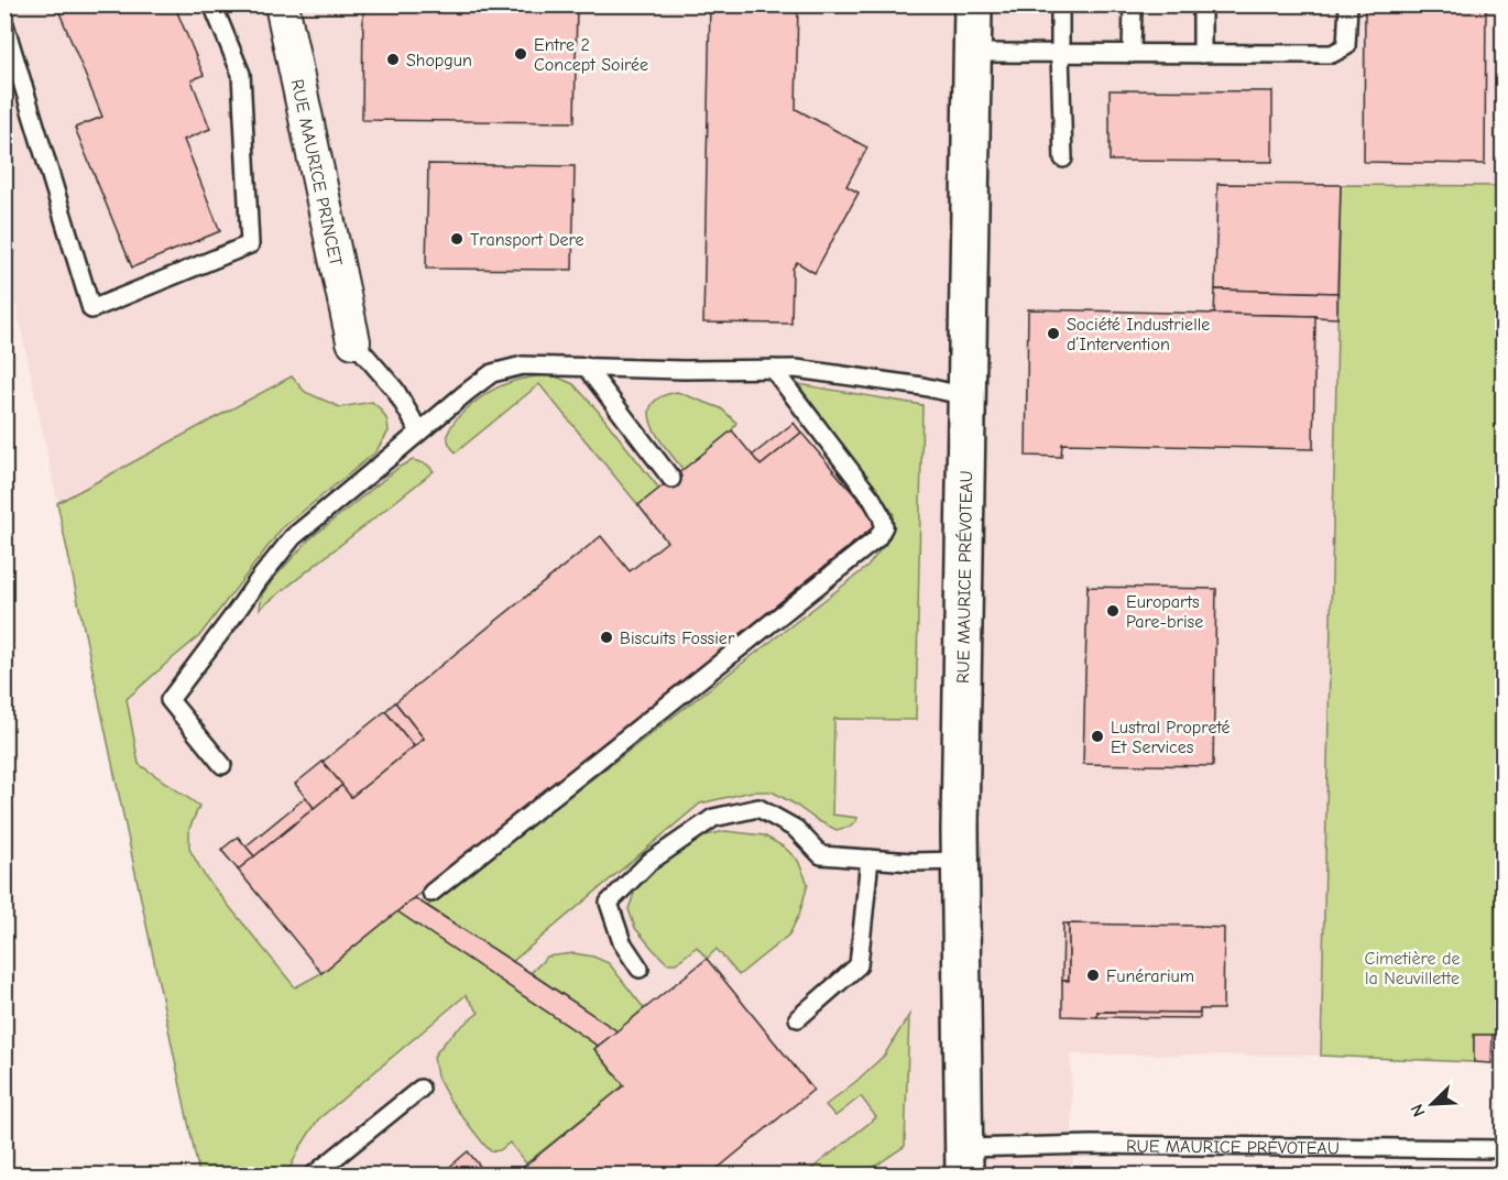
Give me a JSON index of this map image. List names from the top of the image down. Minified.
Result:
{"streets":{"street":["RUE MAURICE PRINCET","RUE MAURICE PRÉVOTEAU"]},"parks":["Cimetière de la Neuvillette"],"places":["Entre 2 Concept Soirée","Shopgun","Transport Dere","Société Industrielle d’Intervention","Europarts Pare-brise","Biscuits Fossier","Lustral Propreté Et Services","Funérarium"],"north":"bottom left"}
